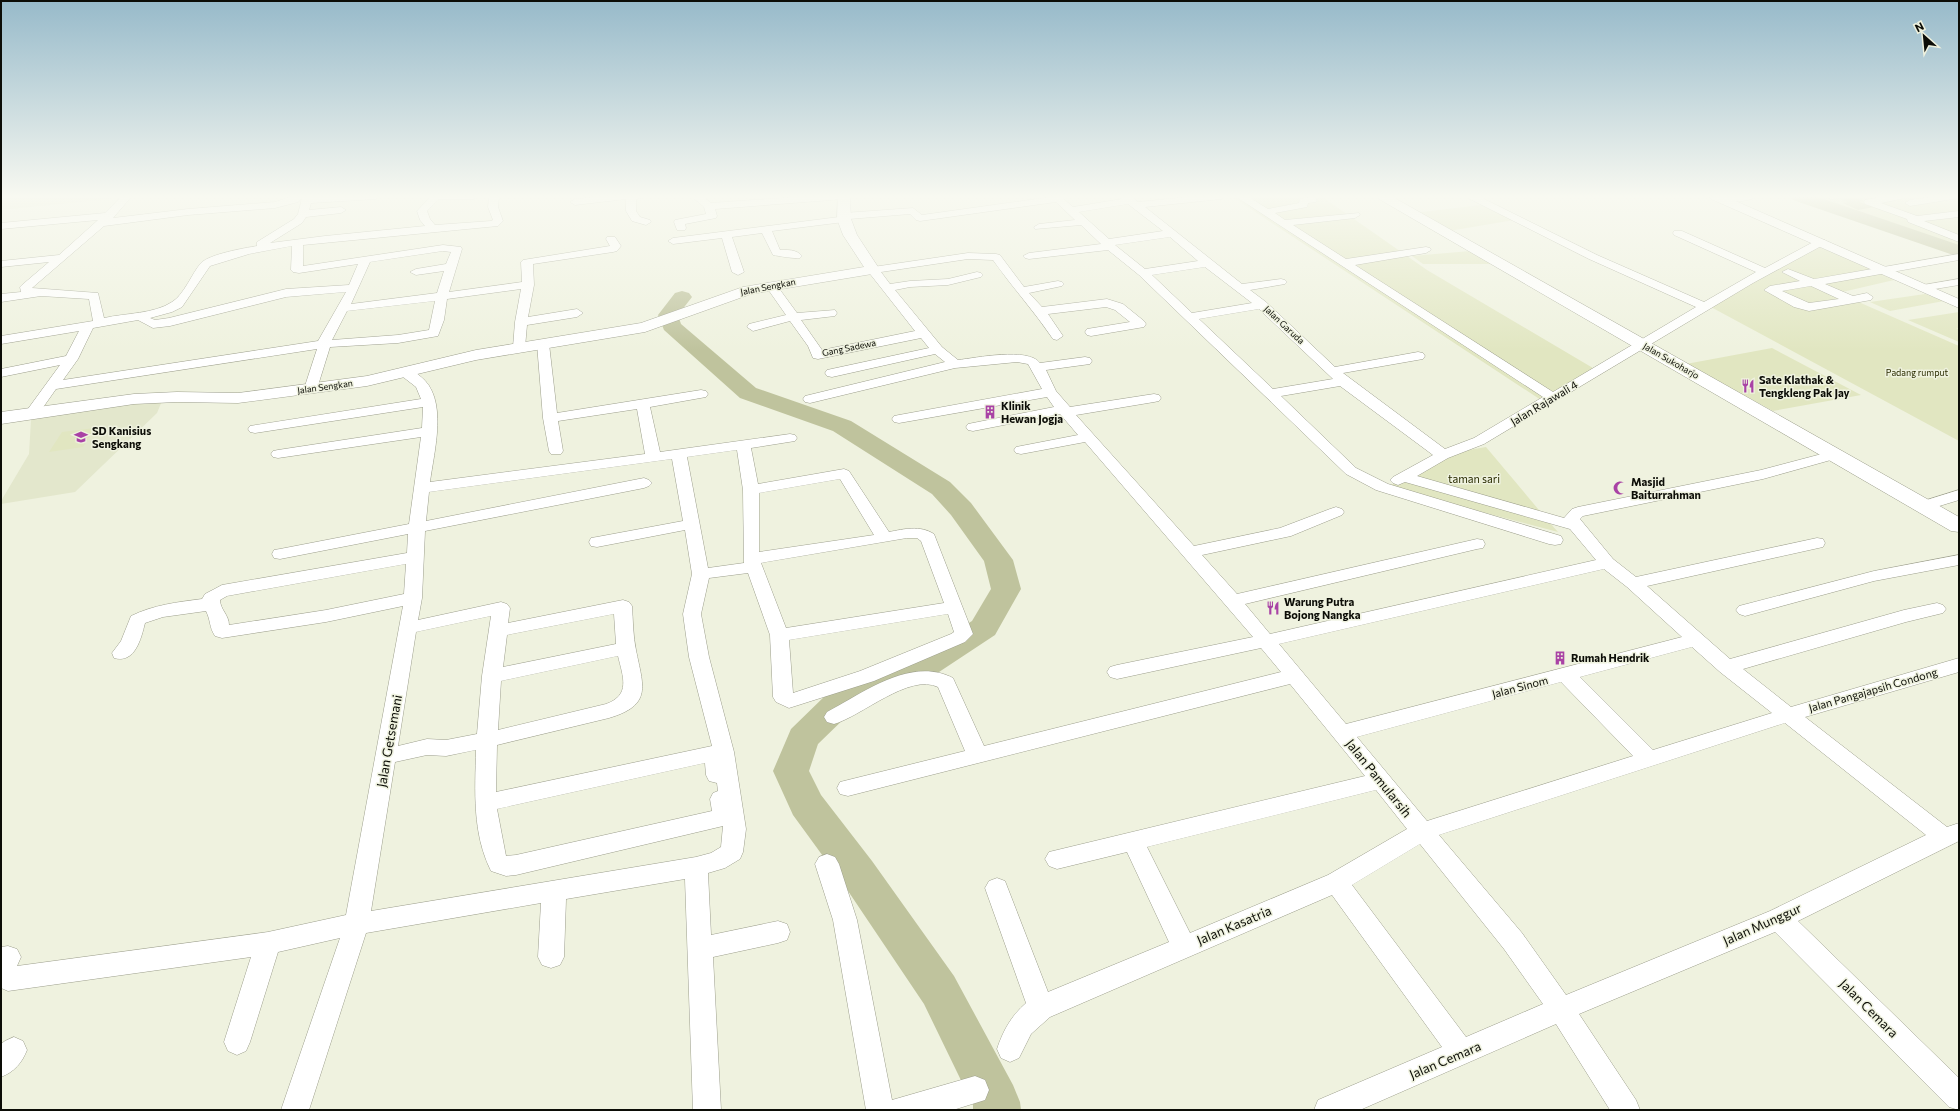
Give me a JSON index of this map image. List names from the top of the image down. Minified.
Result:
{"streets":{"main road":["Jalan Sengkan","Jalan Sukoharjo"],"street":["Jalan Garuda","Gang Sadewa","Jalan Rajawali 4","Jalan Sinom","Jalan Pangajapsih Condong","Jalan Getsemani","Jalan Pamularsih","Jalan Munggur","Jalan Kasatria","Jalan Cemara"]},"crossings":[["Jalan Sengkan","Gang Sadewa"],["Jalan Sengkan","Jalan Getsemani"],["Jalan Garuda","Jalan Rajawali 4"],["Jalan Sukoharjo","Jalan Rajawali 4"],["Jalan Sinom","Jalan Pamularsih"],["Jalan Pangajapsih Condong","Jalan Kasatria"],["Jalan Pamularsih","Jalan Munggur"],["Jalan Pamularsih","Jalan Kasatria"],["Jalan Pamularsih","Jalan Cemara"],["Jalan Munggur","Jalan Cemara"]],"parks":["Padang rumput","taman sari"],"places":{"restaurant":["Sate Klathak & Tengkleng Pak Jay","Warung Putra Bojong Nangka"],"building":["Klinik Hewan Jogja","Rumah Hendrik"],"school or university":["SD Kanisius Sengkang"],"mosque":["Masjid Baiturrahman"]},"north":"top left"}
